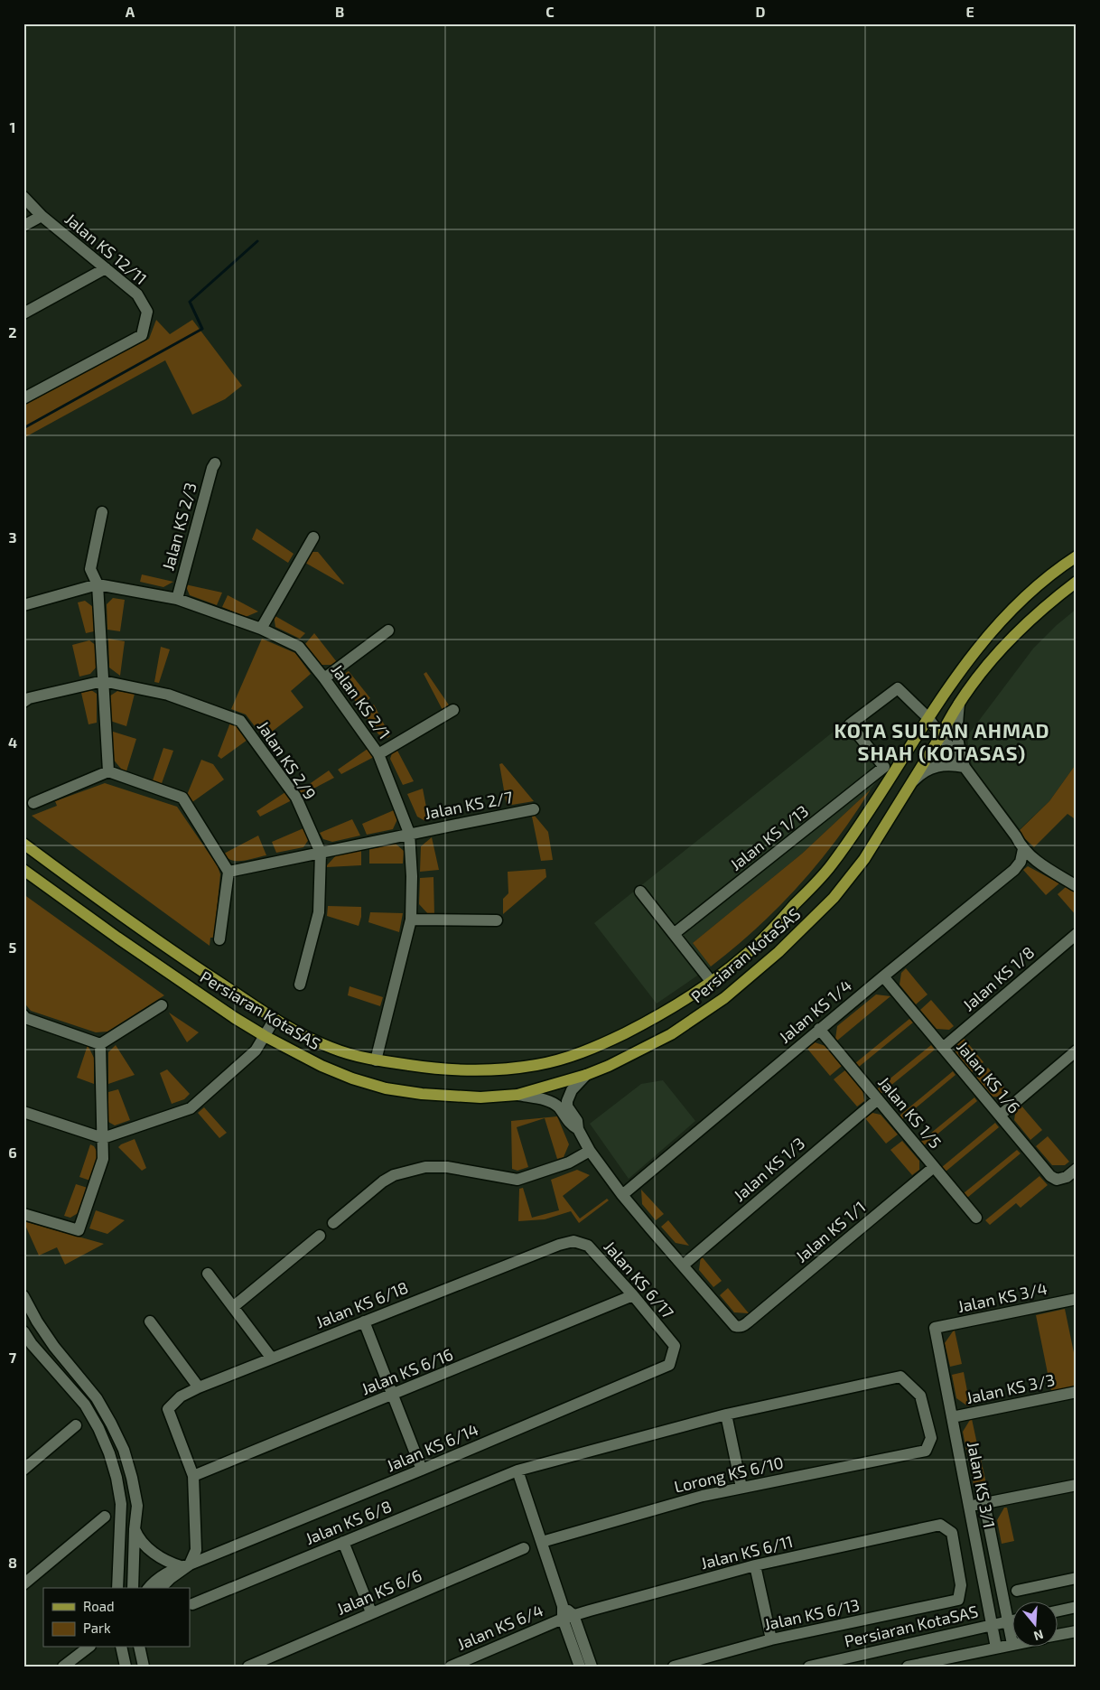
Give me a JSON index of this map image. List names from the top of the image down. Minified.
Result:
{"streets":{"main road":["Persiaran KotaSAS"],"street":["Jalan KS 12/11","Jalan KS 2/3","Jalan KS 2/1","Jalan KS 2/9","Jalan KS 2/7","Jalan KS 1/13","Jalan KS 1/8","Jalan KS 1/4","Jalan KS 1/6","Jalan KS 1/5","Jalan KS 1/3","Jalan KS 1/1","Jalan KS 6/17","Jalan KS 3/4","Jalan KS 6/18","Jalan KS 6/16","Jalan KS 3/3","Jalan KS 6/14","Lorong KS 6/10","Jalan KS 3/1","Jalan KS 6/8","Jalan KS 6/11","Jalan KS 6/6","Jalan KS 6/13","Jalan KS 6/4"]},"crossings":[["Jalan KS 2/3","Jalan KS 2/1"],["Jalan KS 2/1","Jalan KS 2/7"],["Jalan KS 2/1","Persiaran KotaSAS"],["Jalan KS 2/9","Jalan KS 2/7"],["Jalan KS 1/13","Persiaran KotaSAS"],["Persiaran KotaSAS","Jalan KS 3/1"],["Jalan KS 1/8","Jalan KS 1/6"],["Jalan KS 1/4","Jalan KS 1/6"],["Jalan KS 1/4","Jalan KS 1/5"],["Jalan KS 1/5","Jalan KS 1/3"],["Jalan KS 1/5","Jalan KS 1/1"],["Jalan KS 1/3","Jalan KS 1/1"],["Jalan KS 6/17","Jalan KS 6/18"],["Jalan KS 6/17","Jalan KS 6/16"],["Jalan KS 6/17","Jalan KS 6/14"],["Jalan KS 3/4","Jalan KS 3/1"],["Jalan KS 6/18","Jalan KS 6/16"],["Jalan KS 3/3","Jalan KS 3/1"],["Lorong KS 6/10","Jalan KS 6/8"],["Jalan KS 6/11","Jalan KS 6/13"],["Jalan KS 6/11","Jalan KS 6/4"]],"districts":["KOTA SULTAN AHMAD SHAH (KOTASAS)"],"legend":["Road","Park"],"north":"bottom","grid":{"columns":["A","B","C","D","E"],"rows":["1","2","3","4","5","6","7","8"]}}
